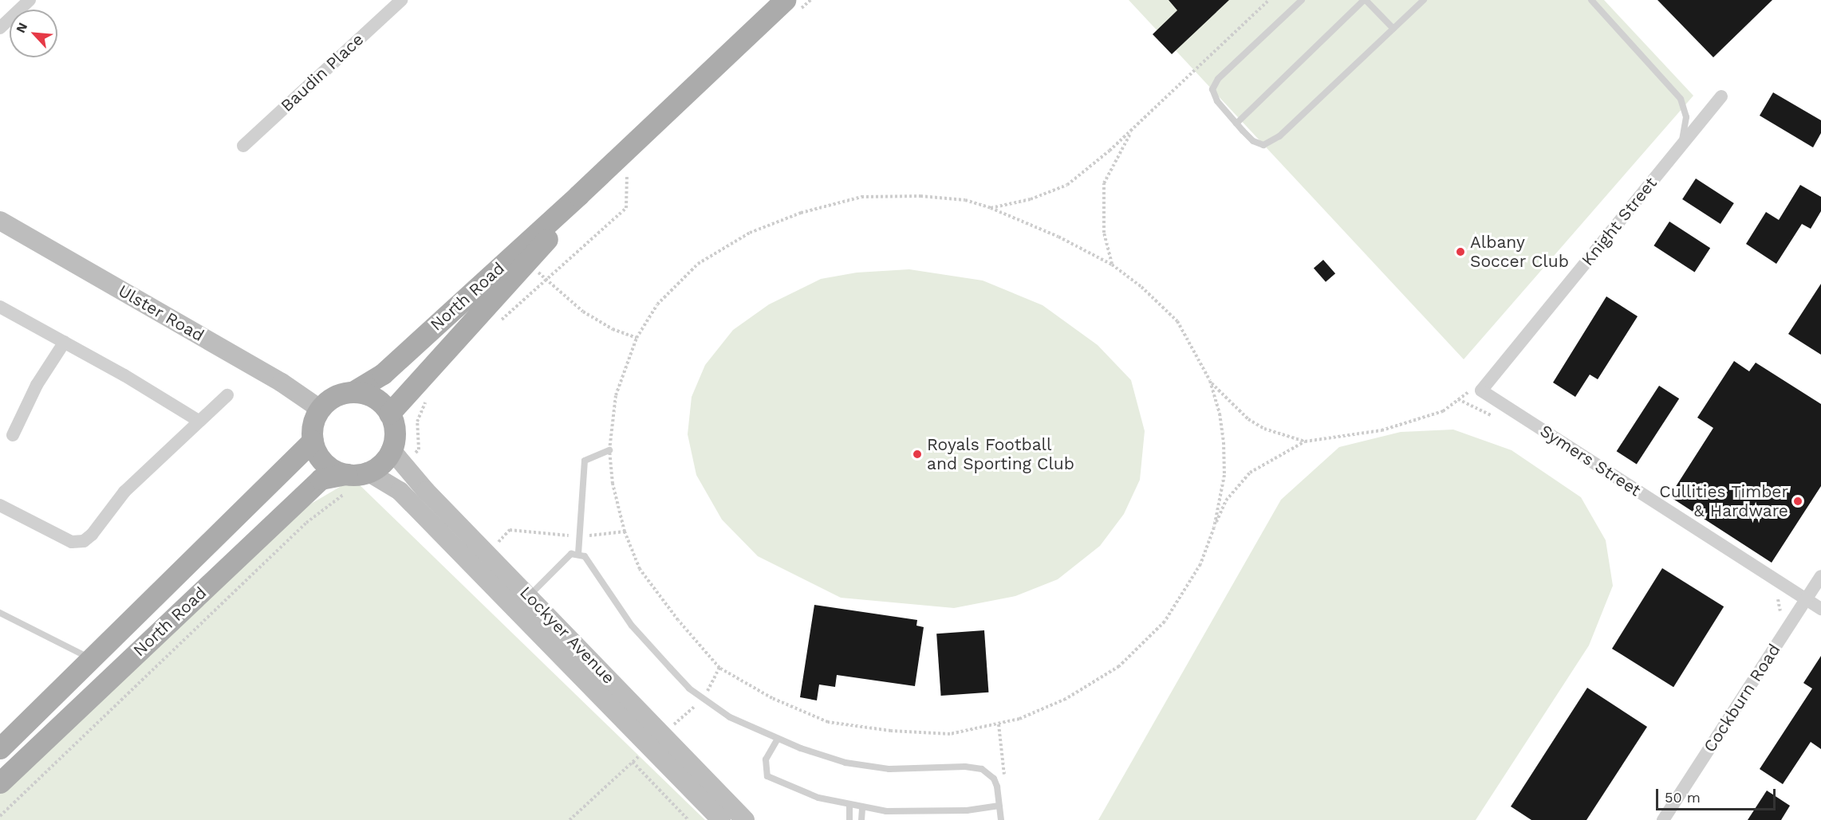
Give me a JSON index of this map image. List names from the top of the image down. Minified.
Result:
{"streets":{"main road":["North Road","Ulster Road","Lockyer Avenue"],"street":["Baudin Place","Knight Street","Symers Street","Cockburn Road"]},"crossings":[["Knight Street","Symers Street"],["North Road","Ulster Road"],["North Road","Lockyer Avenue"],["Ulster Road","Lockyer Avenue"],["Symers Street","Cockburn Road"]],"places":["Albany Soccer Club","Royals Football and Sporting Club","Cullities Timber & Hardware"],"scale_bar":"50 m","north":"top left"}
